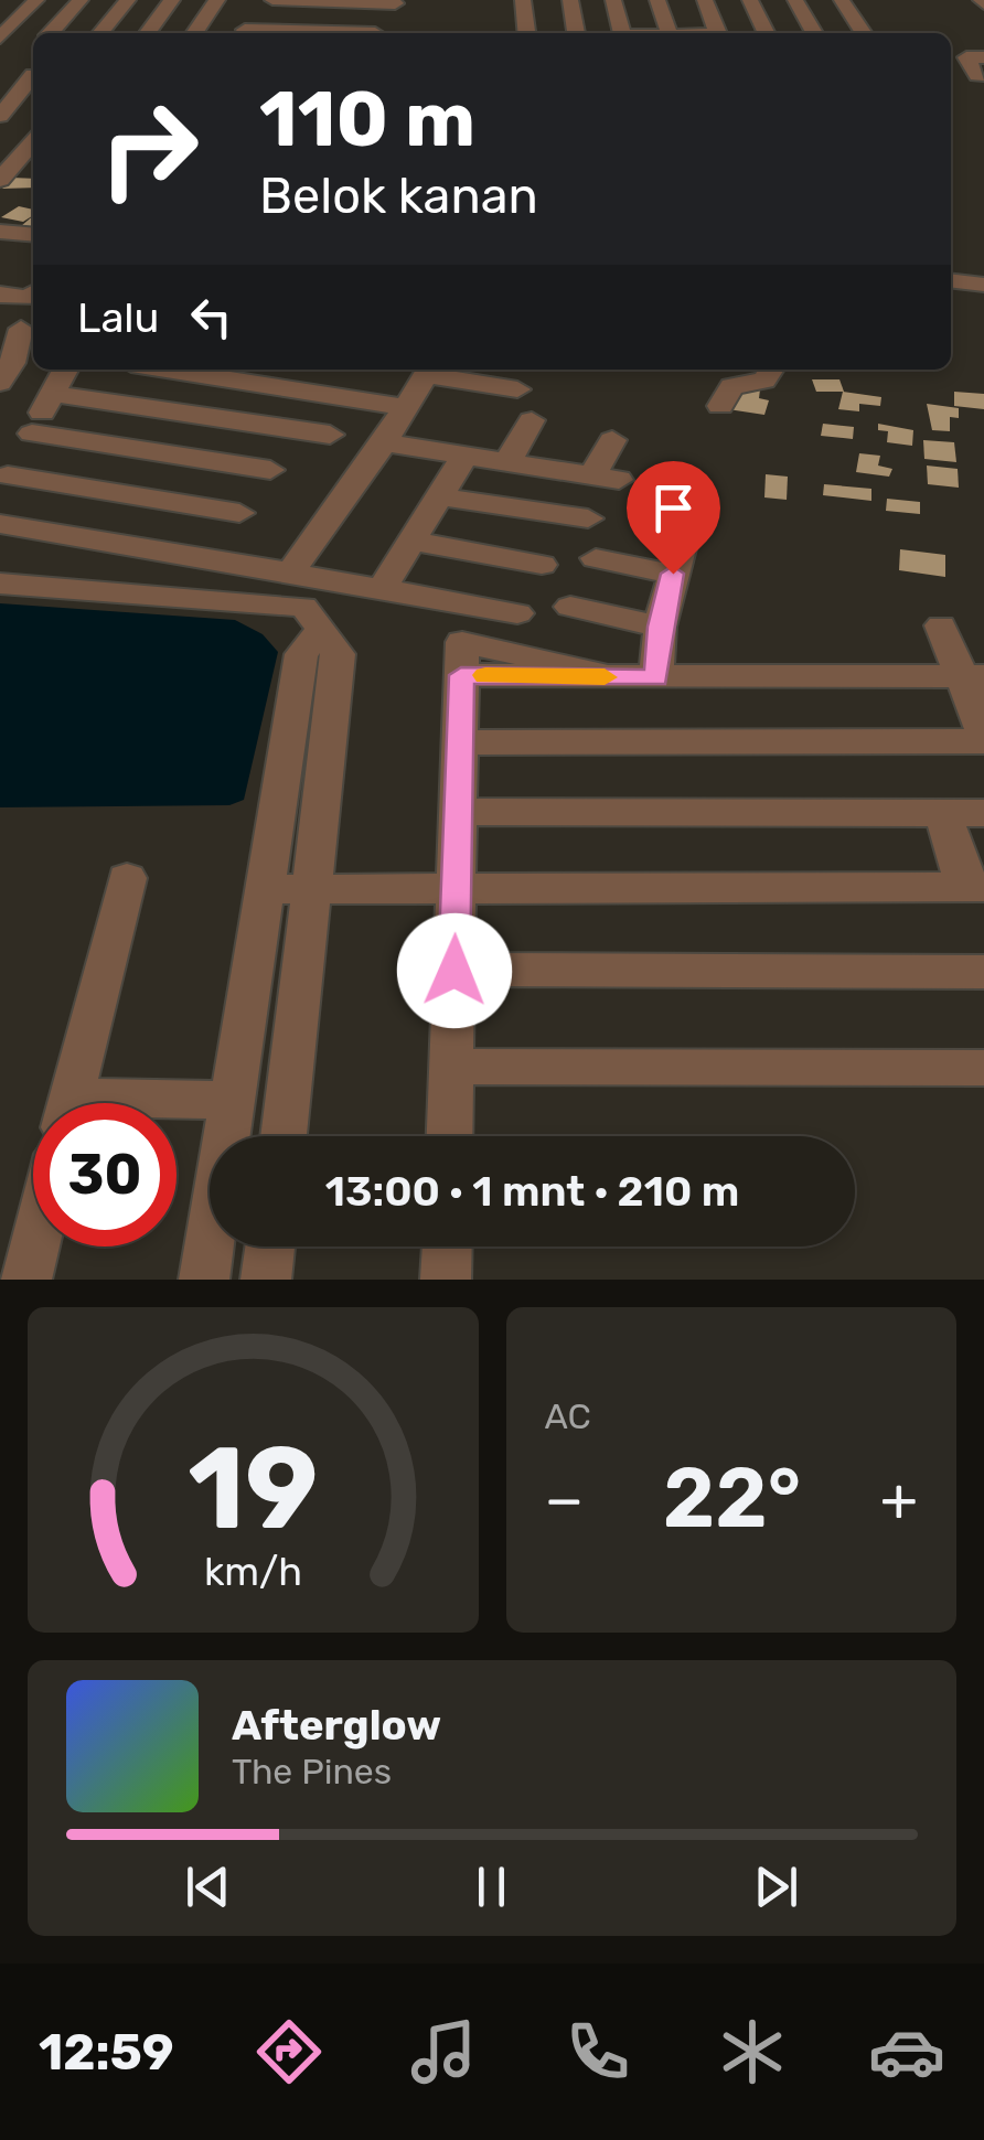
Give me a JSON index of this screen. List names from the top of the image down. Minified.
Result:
{"page":{"turn":["110 m","Belok kanan"],"then":"Lalu","limit":"30","trip":"13:00 · 1 mnt · 210 m","tile":"AC","heat":["−","22°","+"],"song":["Afterglow","The Pines"],"tabs":"12:59","gauge":["19","km/h"]}}
